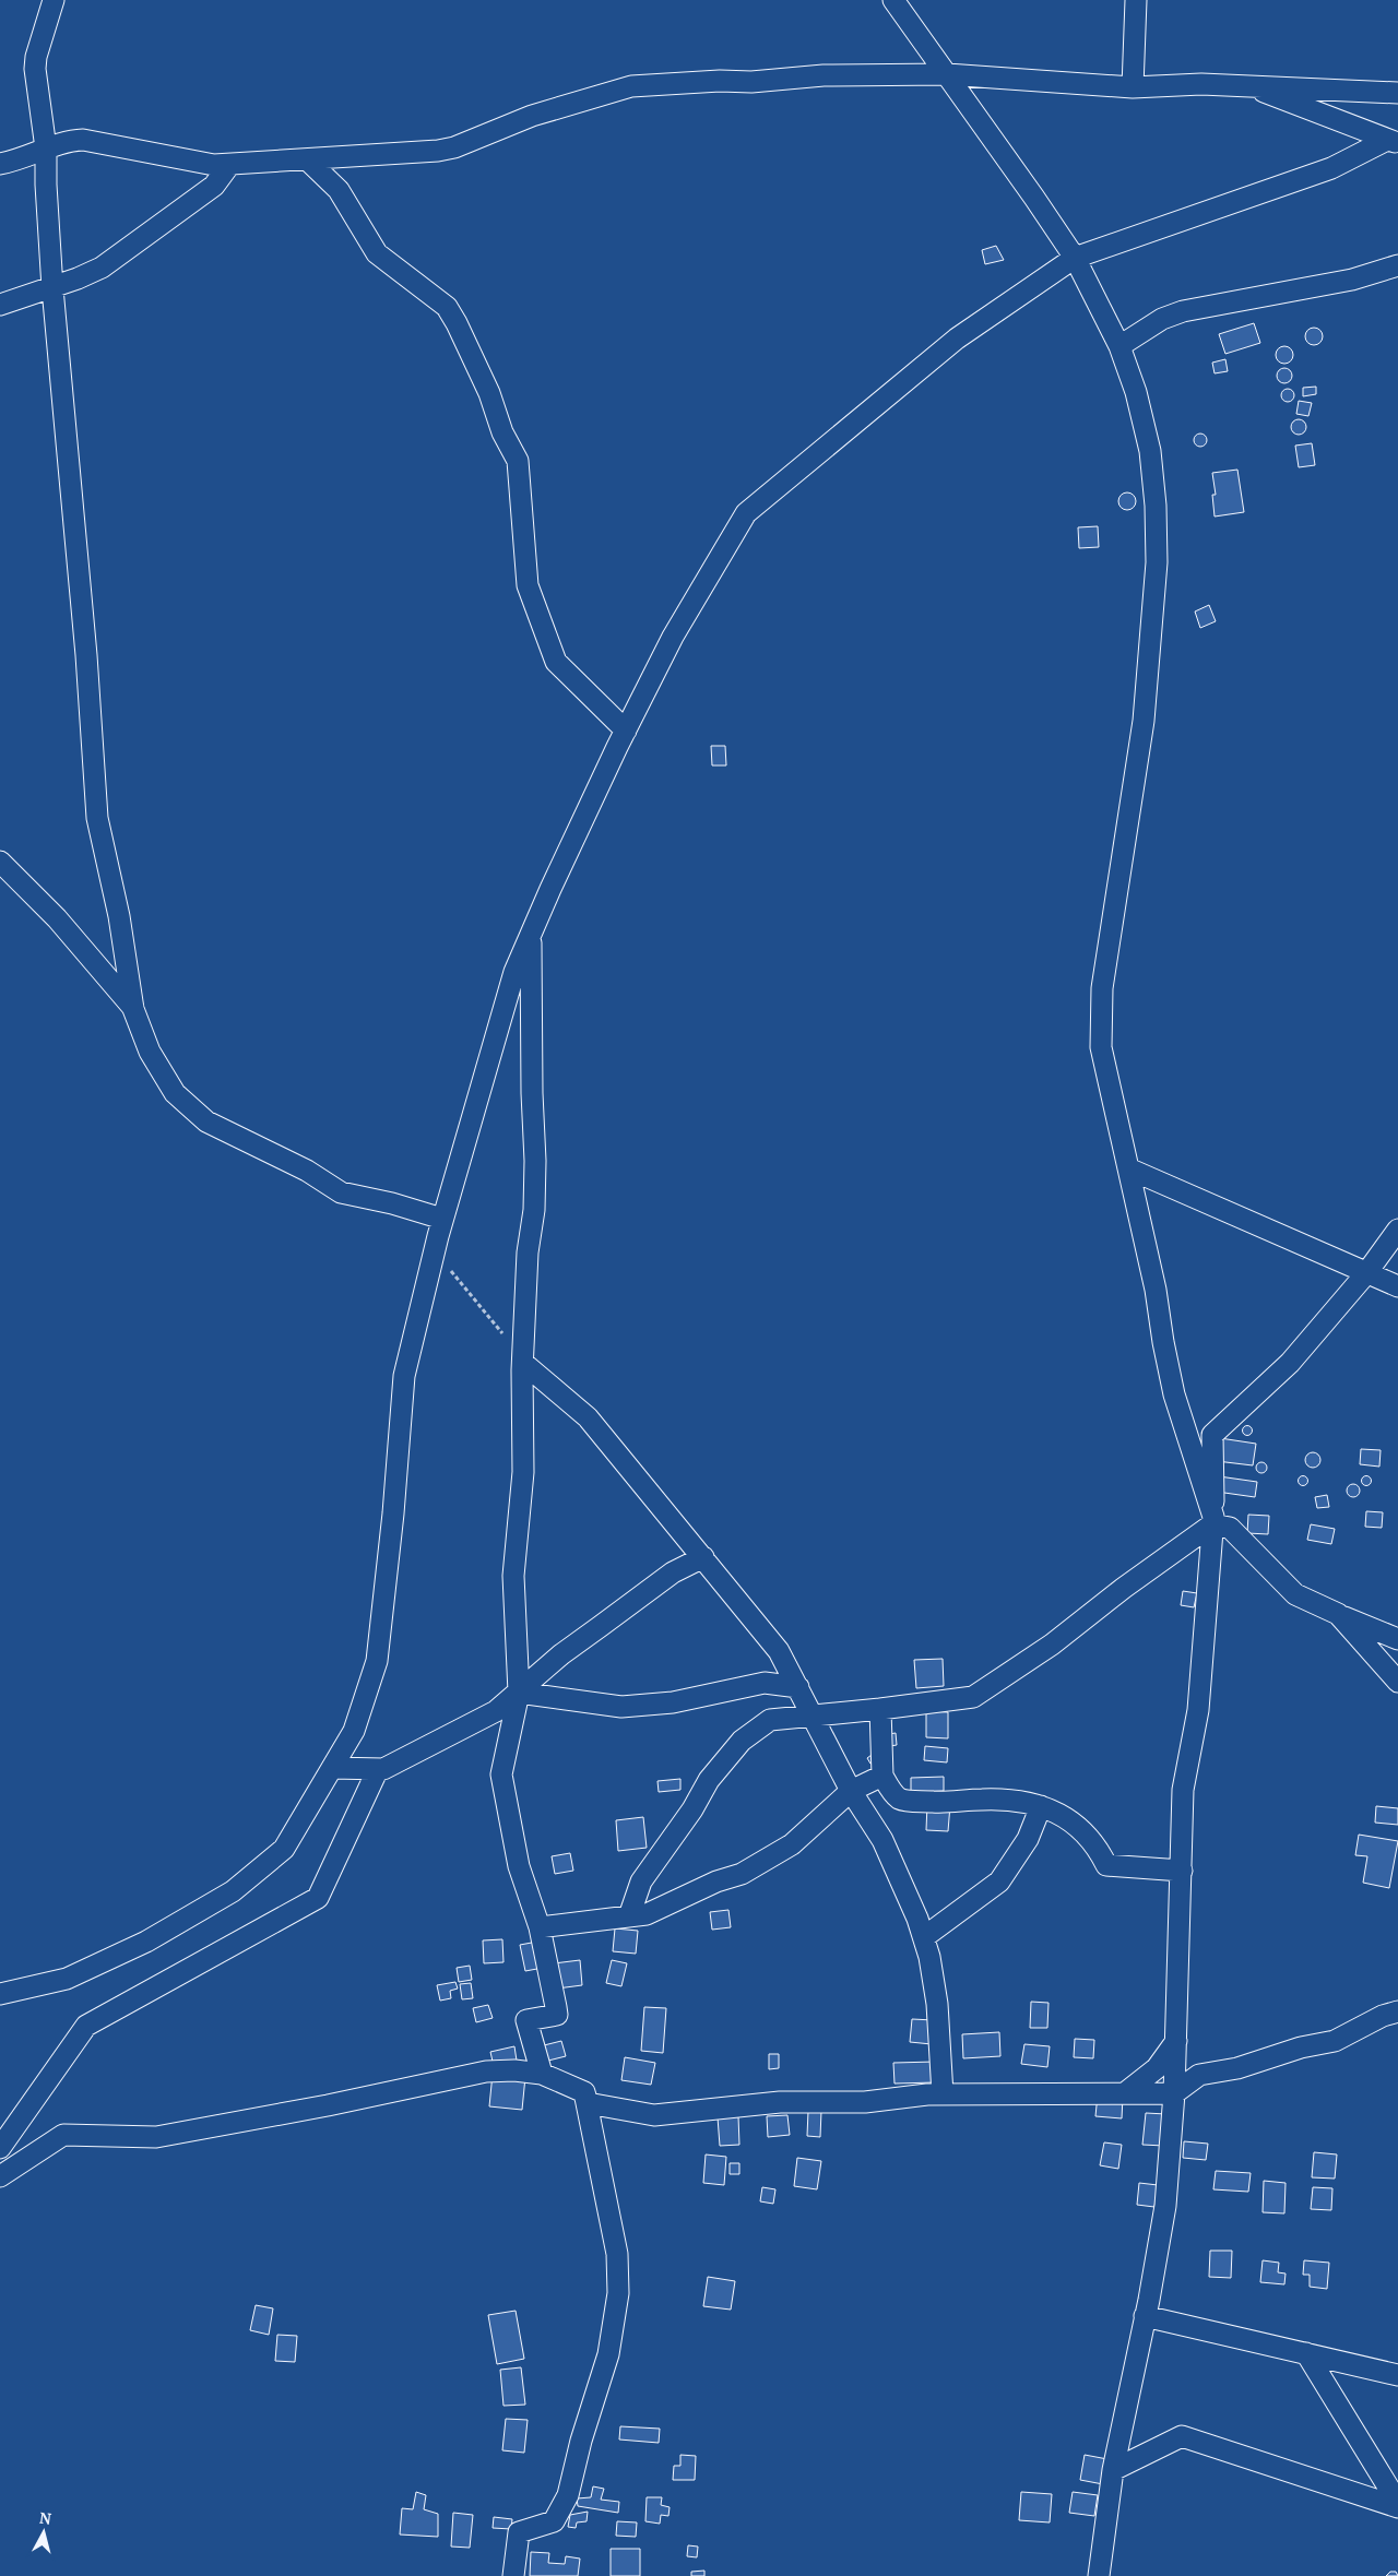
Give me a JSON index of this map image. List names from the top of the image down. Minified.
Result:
{"north":"top"}
